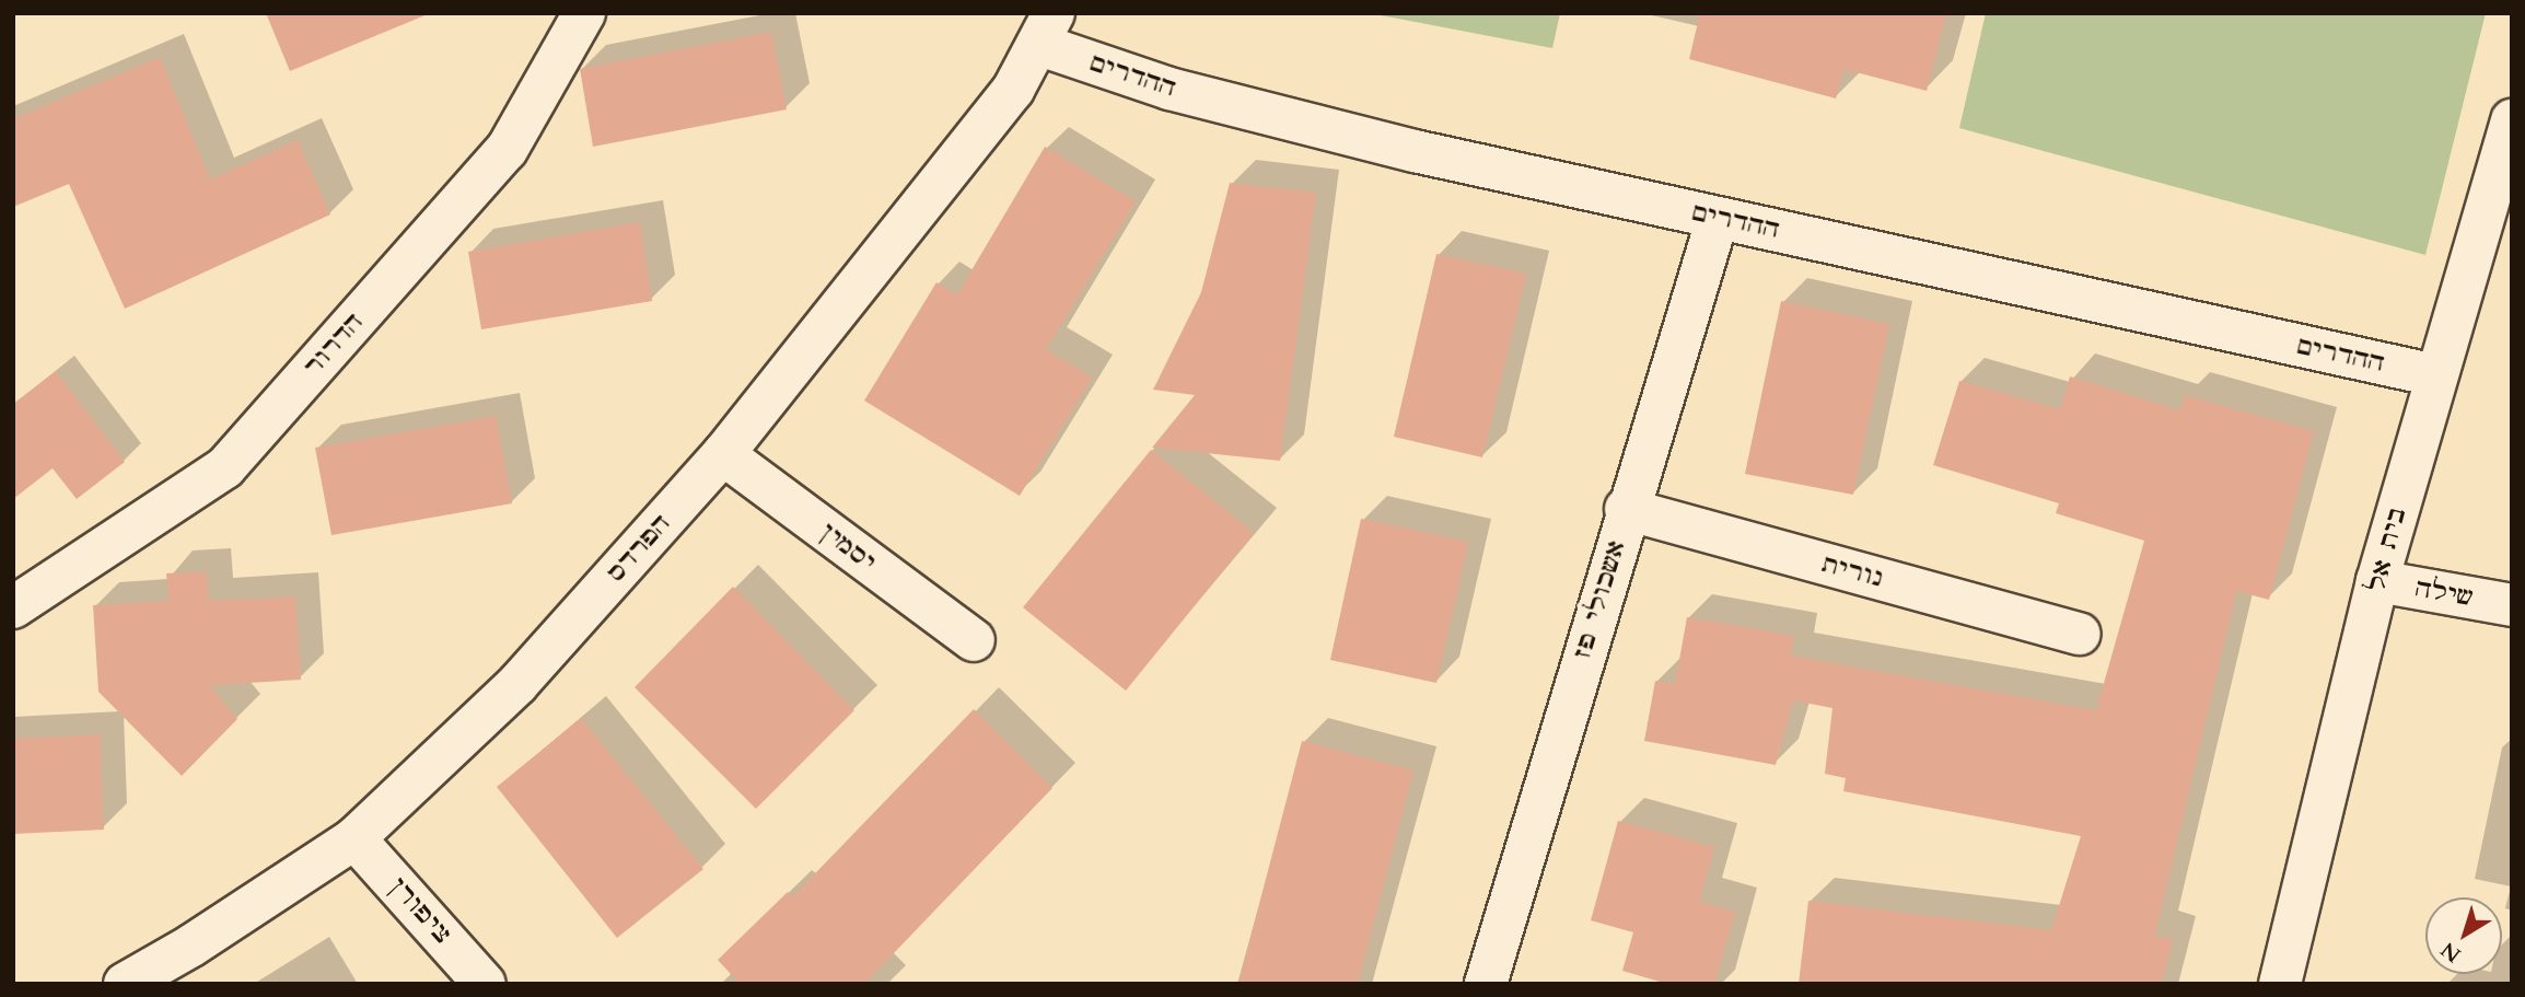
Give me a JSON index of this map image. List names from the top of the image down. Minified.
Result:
{"streets":{"street":["ההדרים","הדרור","יסמין","הפרדס","בית אל","נורית","שילה","אשכולי פז","ציפורן"]},"crossings":[["ההדרים","הפרדס"],["ההדרים","בית אל"],["ההדרים","אשכולי פז"],["יסמין","הפרדס"],["הפרדס","ציפורן"],["בית אל","שילה"],["נורית","אשכולי פז"]],"north":"bottom left"}
